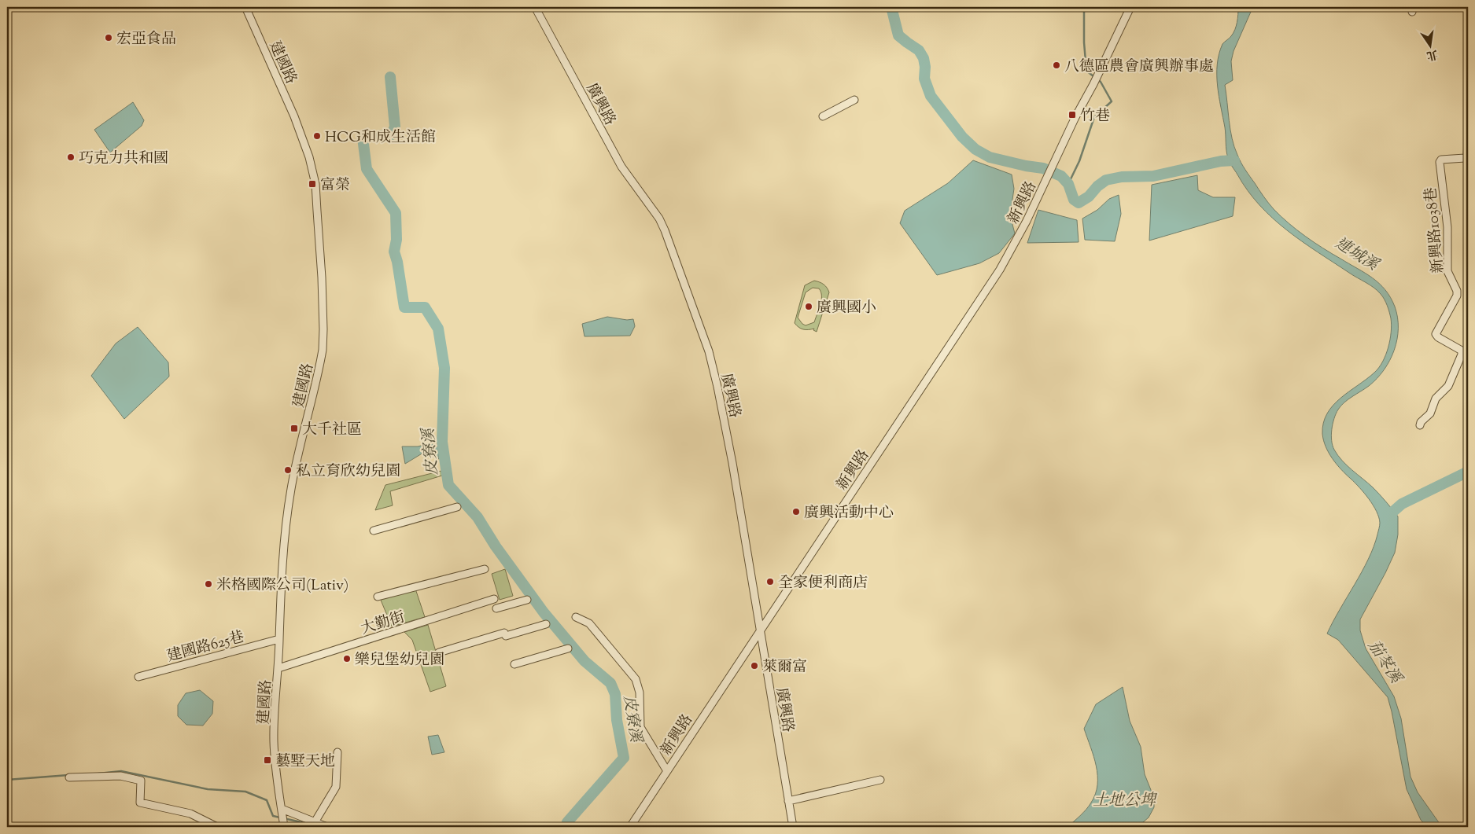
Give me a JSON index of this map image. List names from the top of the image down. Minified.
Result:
{"streets":{"street":["建國路","廣興路","新興路","新興路1038巷","大勤街","建國路625巷"]},"crossings":[["建國路","大勤街"],["建國路","建國路625巷"],["廣興路","新興路"]],"water":["連城溪","皮寮溪","茄苳溪","土地公埤"],"places":{"other":["宏亞食品","八德區農會廣興辦事處","HCG和成生活館","巧克力共和國","廣興國小","私立育欣幼兒園","廣興活動中心","全家便利商店","米格國際公司(Lativ)","樂兒堡幼兒園","萊爾富"],"transit":["竹巷","富榮","大千社區","藝墅天地"]},"north":"bottom"}
